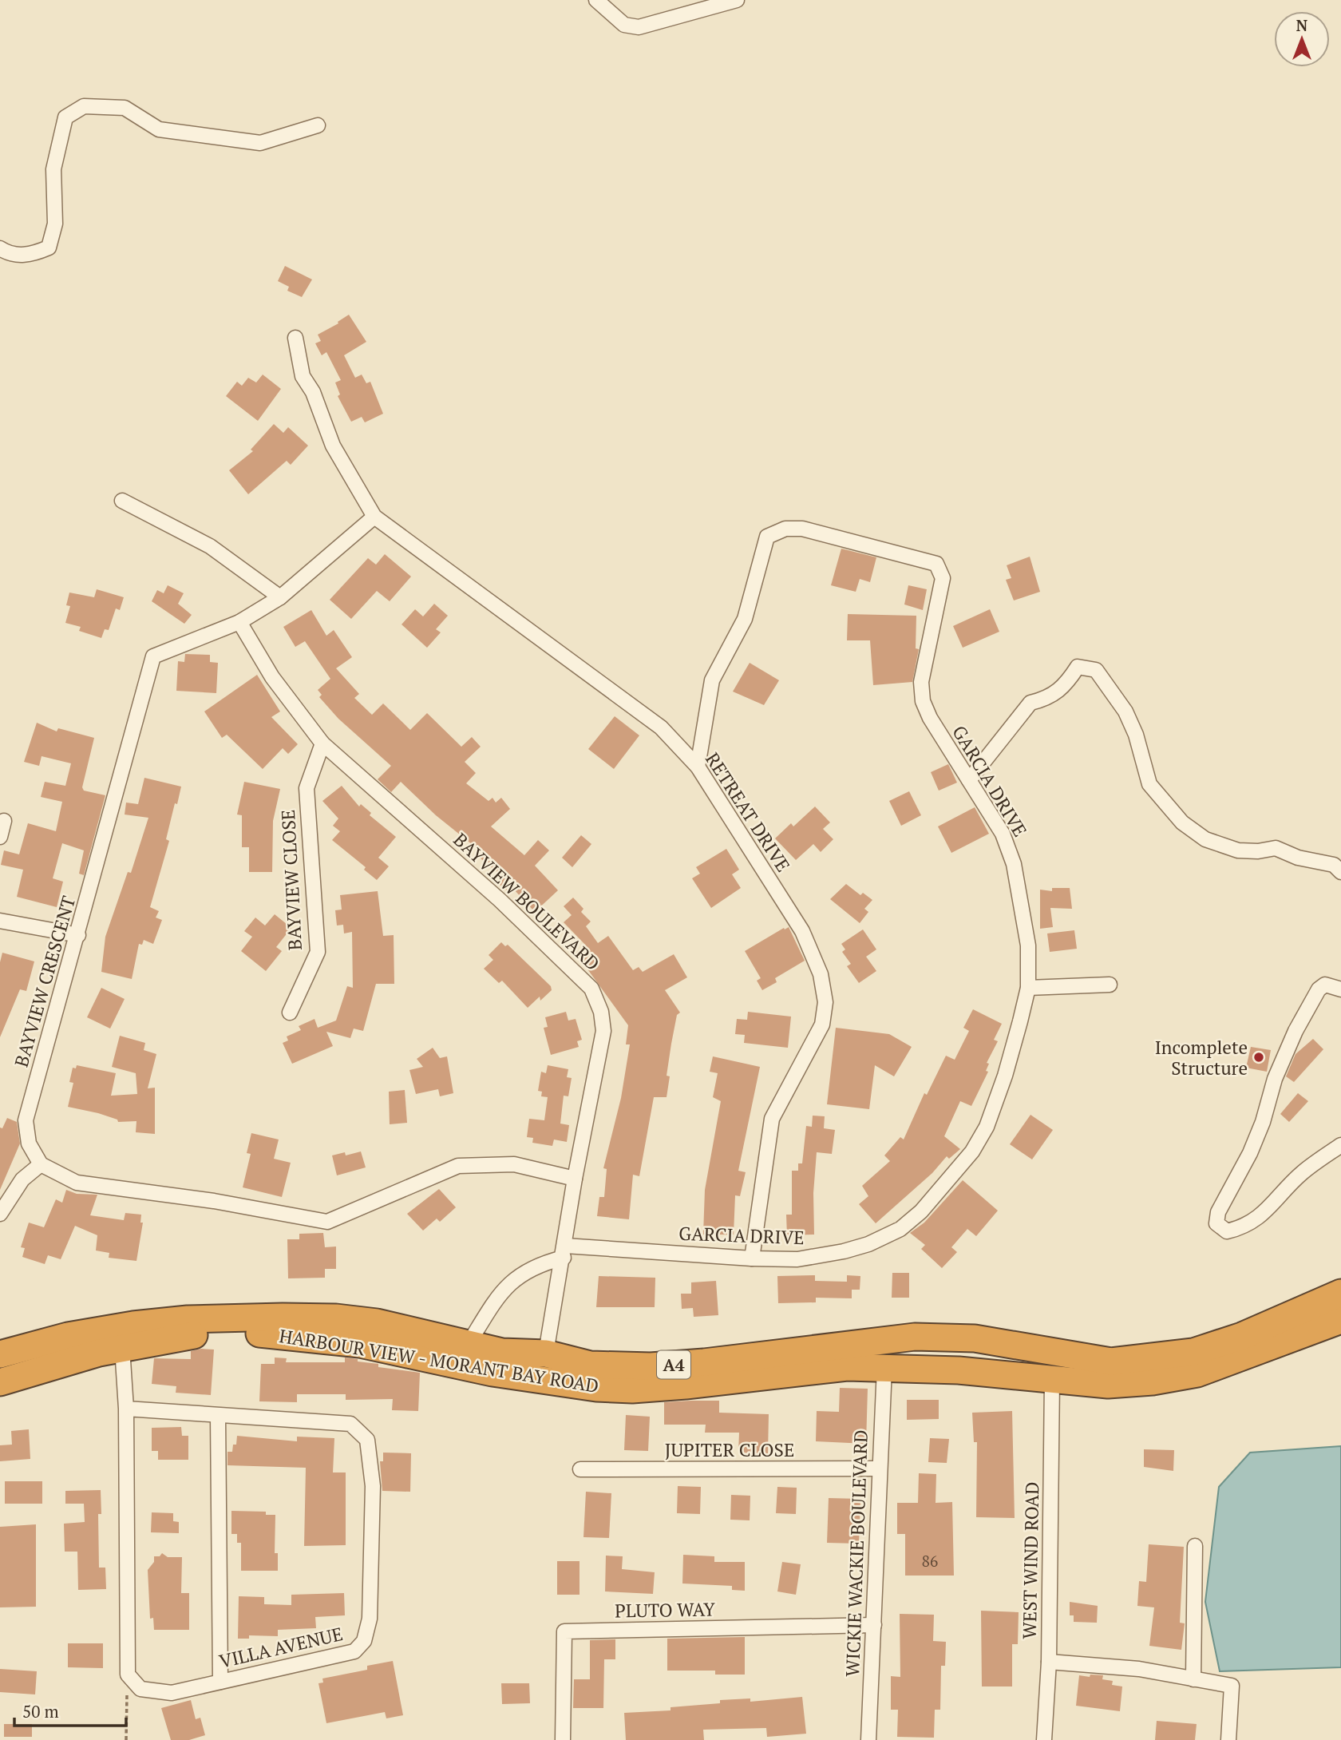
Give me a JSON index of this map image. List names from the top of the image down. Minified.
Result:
{"streets":{"highway":["HARBOUR VIEW - MORANT BAY ROAD","A4"],"street":["GARCIA DRIVE","RETREAT DRIVE","BAYVIEW CLOSE","BAYVIEW BOULEVARD","BAYVIEW CRESCENT","JUPITER CLOSE","WICKIE WACKIE BOULEVARD","WEST WIND ROAD","PLUTO WAY","VILLA AVENUE"]},"crossings":[["GARCIA DRIVE","RETREAT DRIVE"],["GARCIA DRIVE","BAYVIEW BOULEVARD"],["GARCIA DRIVE","HARBOUR VIEW - MORANT BAY ROAD"],["RETREAT DRIVE","BAYVIEW CRESCENT"],["BAYVIEW CLOSE","BAYVIEW BOULEVARD"],["BAYVIEW BOULEVARD","BAYVIEW CRESCENT"],["BAYVIEW BOULEVARD","HARBOUR VIEW - MORANT BAY ROAD"],["HARBOUR VIEW - MORANT BAY ROAD","WICKIE WACKIE BOULEVARD"],["HARBOUR VIEW - MORANT BAY ROAD","WEST WIND ROAD"],["JUPITER CLOSE","WICKIE WACKIE BOULEVARD"],["WICKIE WACKIE BOULEVARD","PLUTO WAY"]],"places":["Incomplete Structure"],"house_numbers":["86"],"scale_bar":"50 m","north":"top"}
